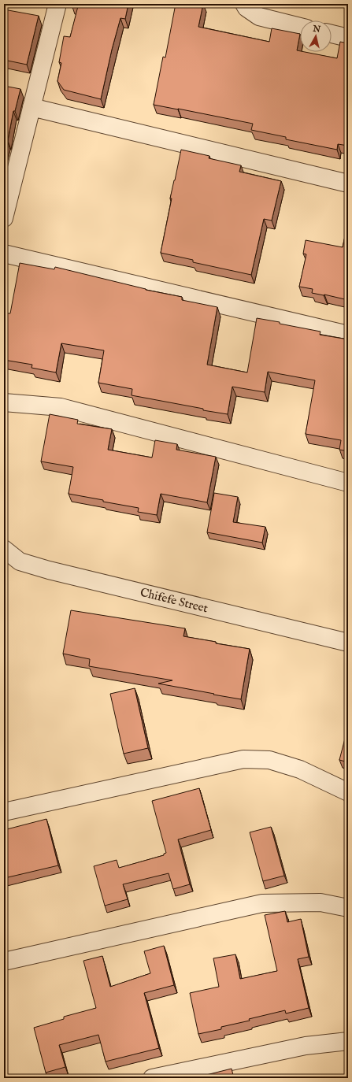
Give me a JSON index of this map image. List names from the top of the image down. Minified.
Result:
{"streets":{"street":["Chifefe Street"]},"north":"top"}
